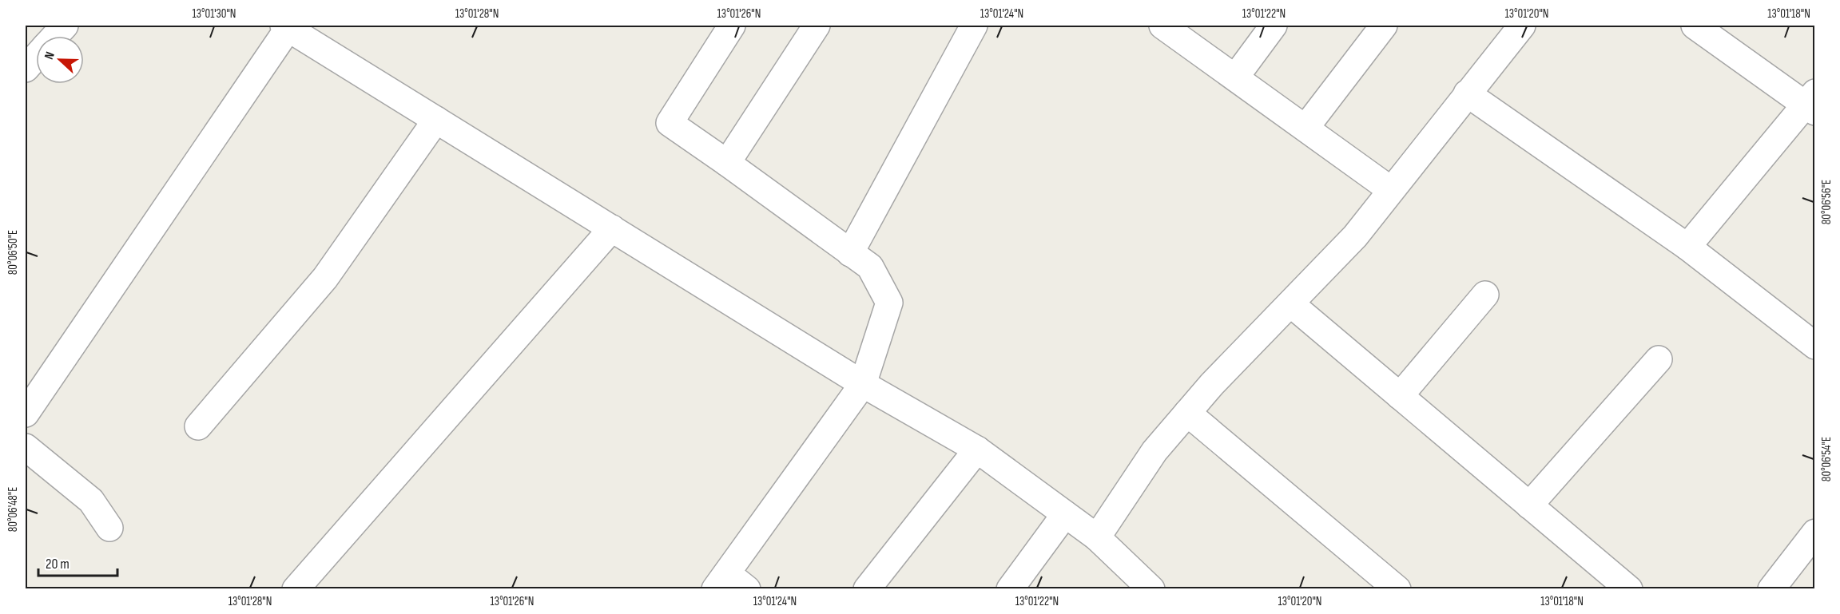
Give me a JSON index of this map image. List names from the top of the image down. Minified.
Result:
{"scale_bar":"20 m","north":"left","coordinates":["13°01'30\"N","13°01'28\"N","13°01'26\"N","13°01'24\"N","13°01'22\"N","13°01'20\"N","13°01'18\"N","80°06'56\"E","80°06'50\"E","80°06'54\"E","80°06'48\"E"]}
